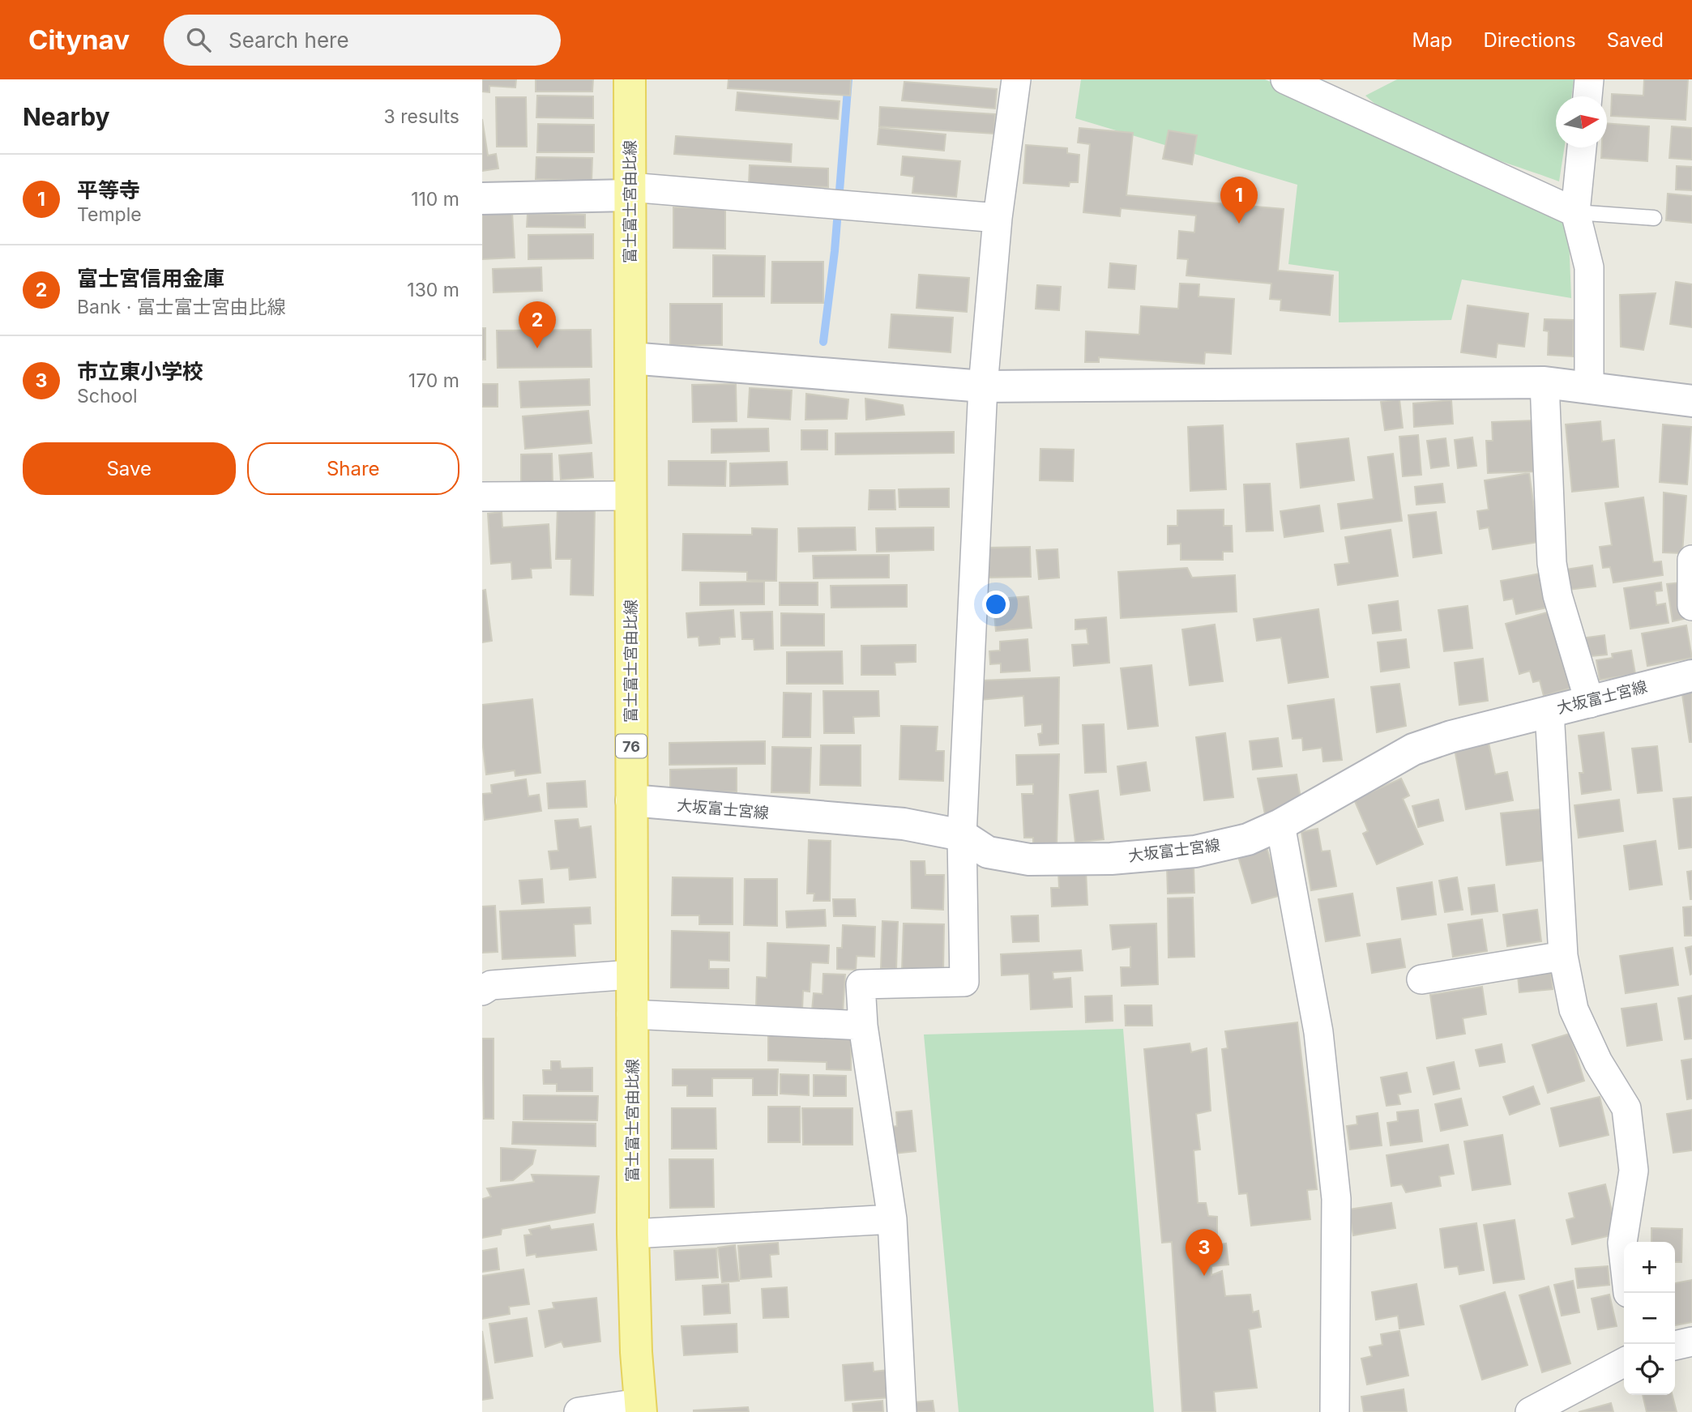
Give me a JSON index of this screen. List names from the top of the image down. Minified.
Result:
{"streets":{"main road":["富士富士宮由比線","76"],"street":["大坂富士宮線"]},"crossings":[["富士富士宮由比線","大坂富士宮線"]],"north":"right","page":{"header":"Citynav","search":"Search here","nav":["Map","Directions","Saved"],"heading":["Nearby","3 results"],"list":[{"mark":"1","name":"平等寺","note":"Temple","value":"110 m"},{"mark":"2","name":"富士宮信用金庫","note":"Bank · 富士富士宮由比線","value":"130 m"},{"mark":"3","name":"市立東小学校","note":"School","value":"170 m"}],"pins":["1","2","3"],"buttons":["Save","Share"],"map_buttons":["+","−"]}}
